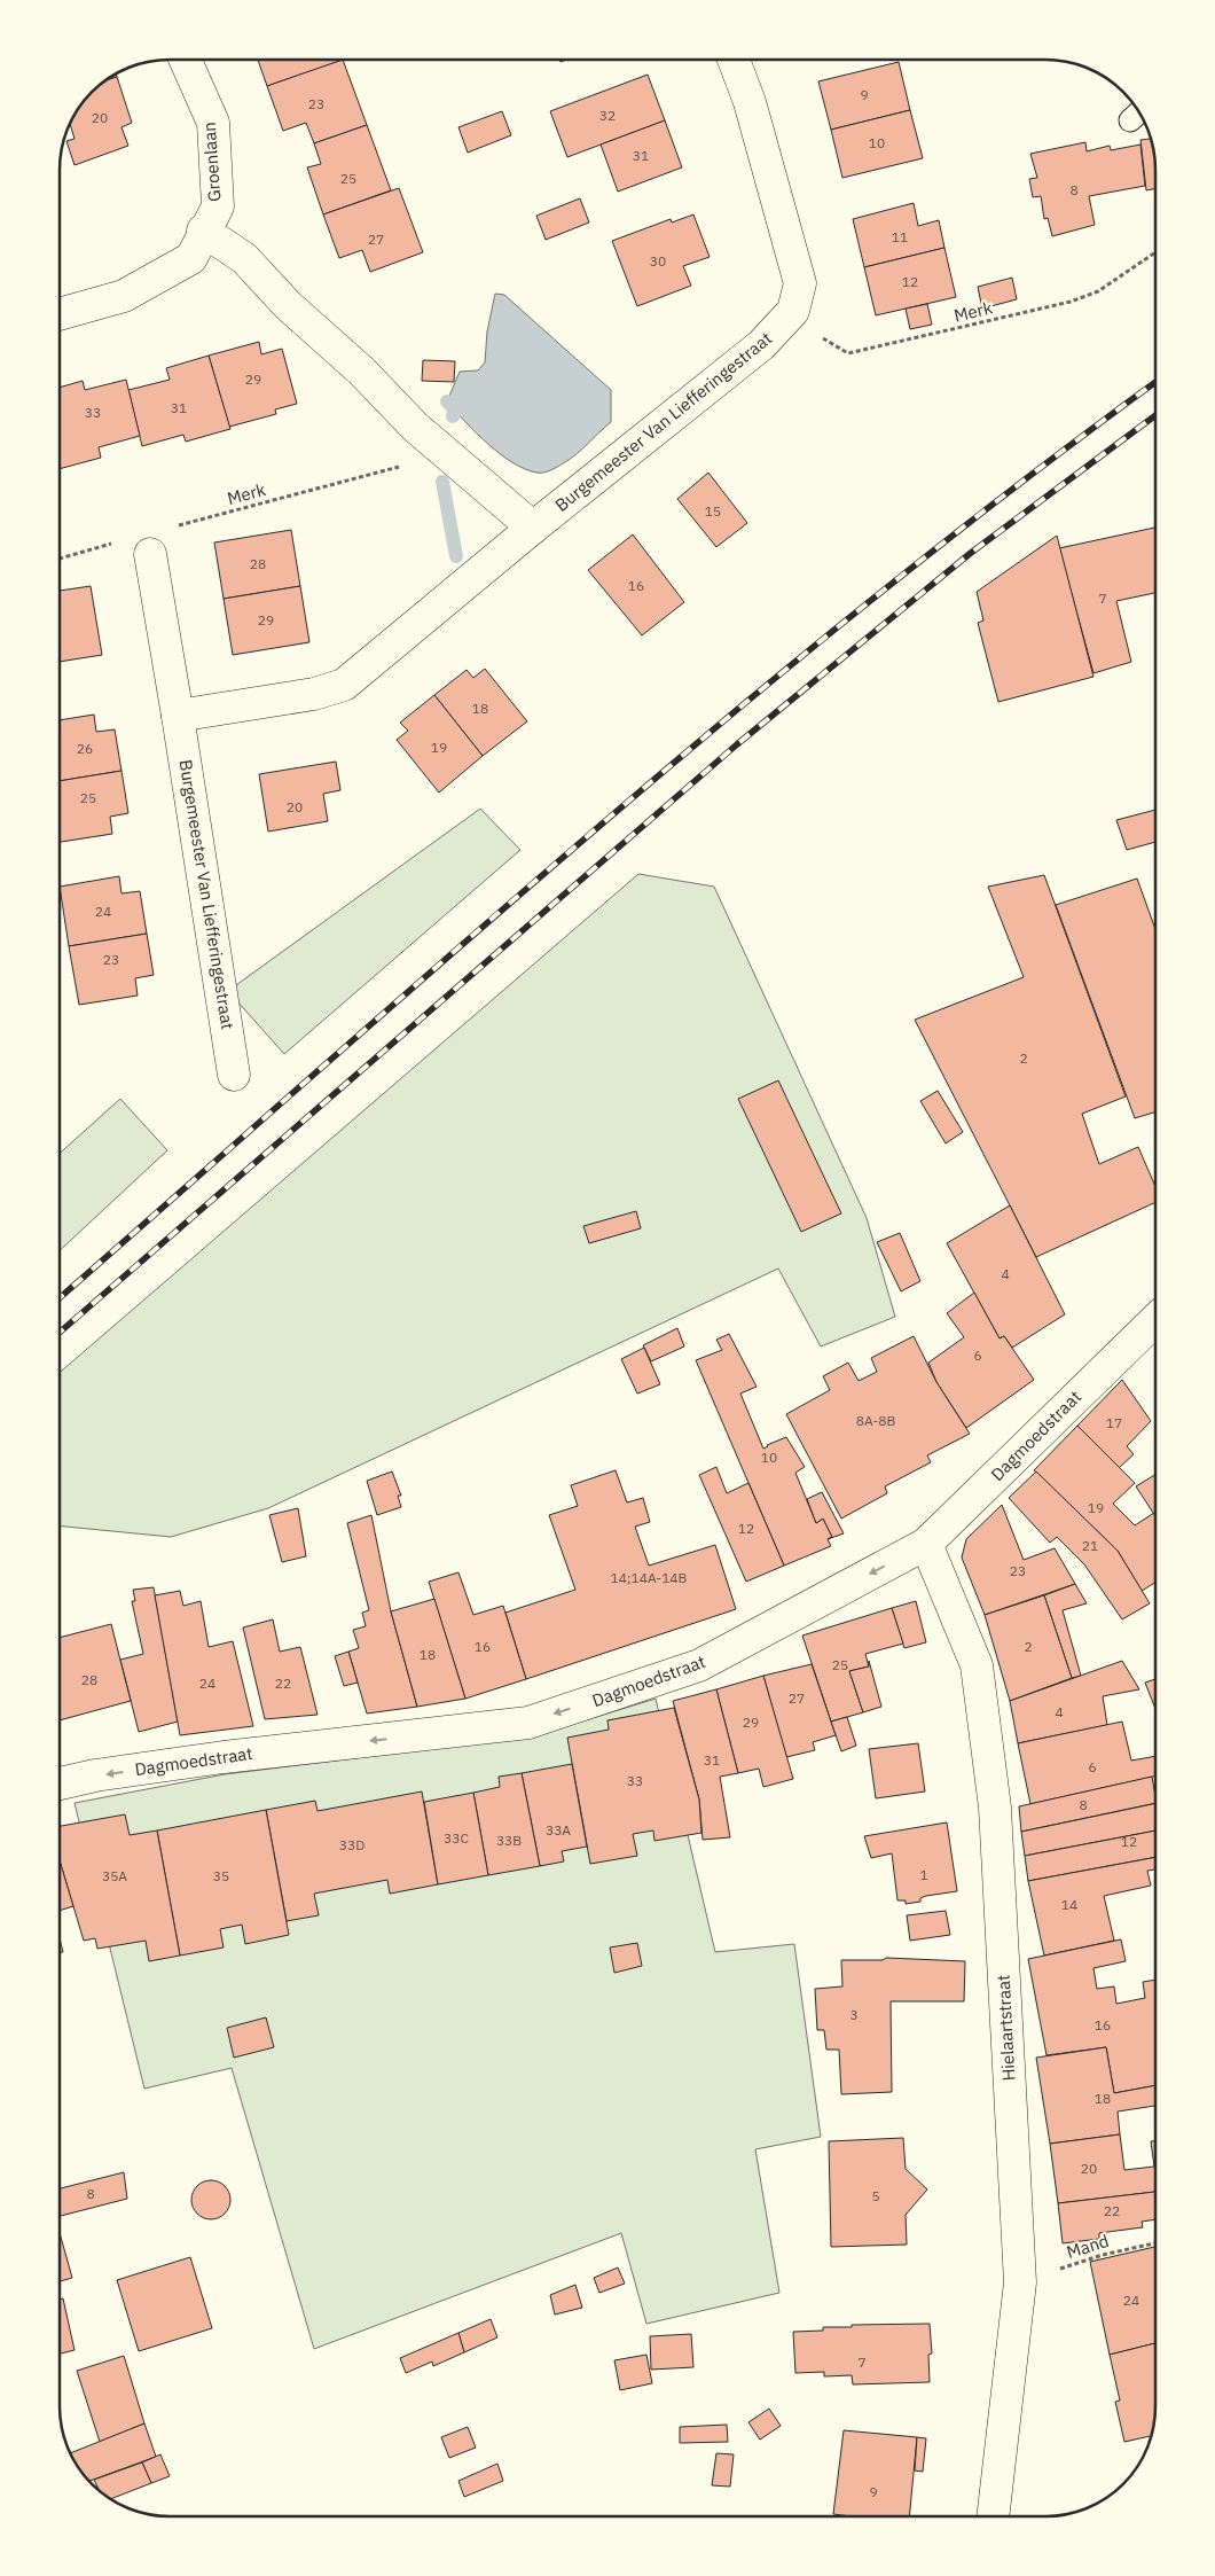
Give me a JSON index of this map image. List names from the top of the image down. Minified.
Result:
{"streets":{"street":["Groenlaan","Burgemeester Van Liefferingestraat","Dagmoedstraat","Hielaartstraat"],"path":["Merk","Mand"]},"crossings":[["Merk","Burgemeester Van Liefferingestraat"],["Dagmoedstraat","Hielaartstraat"],["Hielaartstraat","Mand"]],"one_way":["Dagmoedstraat"],"house_numbers":["9","23","32","20","10","31","25","8","11","27","30","12","29","31","33","15","28","16","7","29","18","19","26","25","20","24","23","2","4","6","8A-8B","17","10","19","12","21","23","14;14A-14B","16","2","18","25","28","24","22","27","4","29","31","6","33","8","33A","33C","33B","12","33D","1","35A","35","14","3","16","18","20","8","5","22","24","7","9"]}
